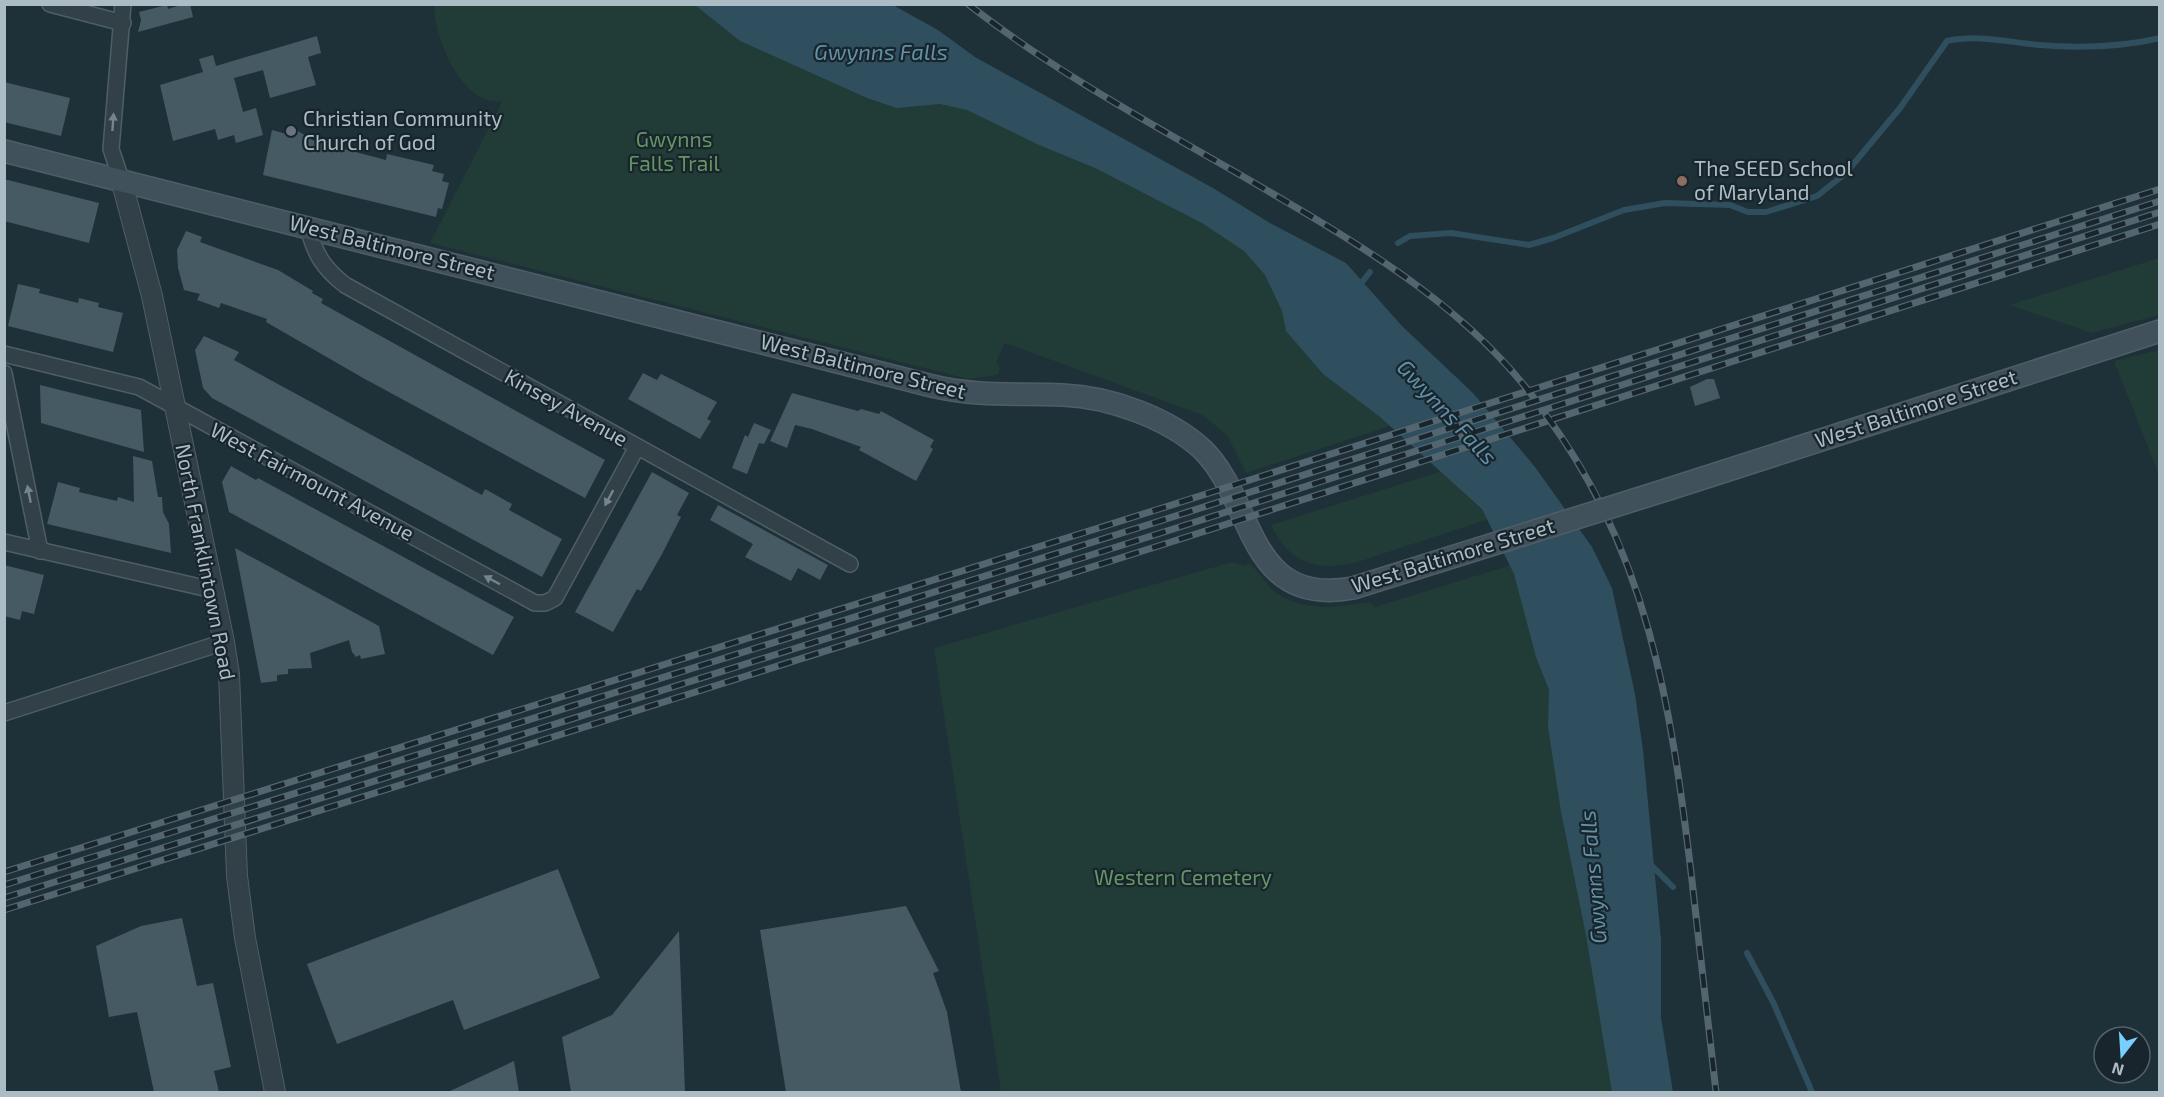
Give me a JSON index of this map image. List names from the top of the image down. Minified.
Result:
{"streets":{"main road":["West Baltimore Street"],"street":["Kinsey Avenue","West Fairmount Avenue","North Franklintown Road"]},"crossings":[["West Baltimore Street","Kinsey Avenue"],["West Baltimore Street","North Franklintown Road"],["Kinsey Avenue","West Fairmount Avenue"],["West Fairmount Avenue","North Franklintown Road"]],"water":["Gwynns Falls"],"parks":["Gwynns Falls Trail","Western Cemetery"],"places":["Christian Community Church of God","The SEED School of Maryland"],"north":"bottom"}
